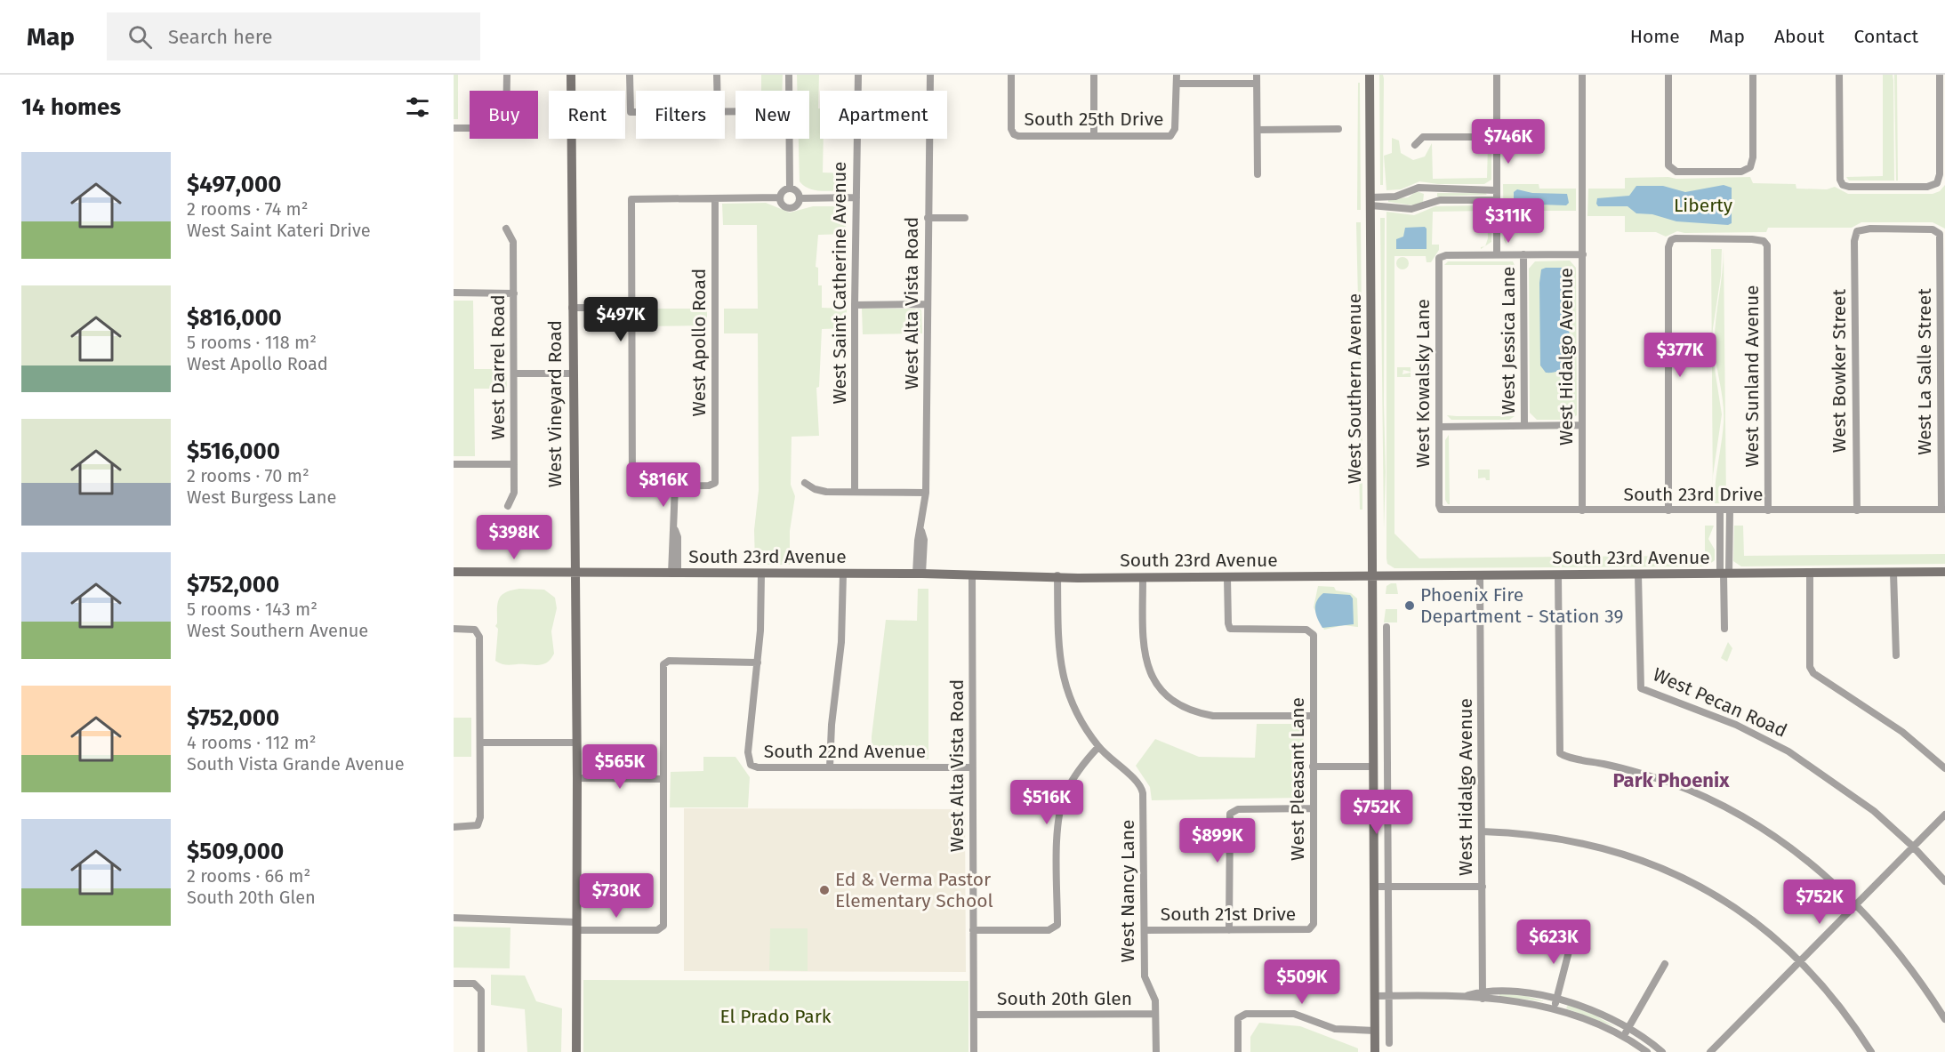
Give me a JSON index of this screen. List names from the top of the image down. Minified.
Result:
{"streets":{"street":["South 25th Drive","West Saint Catherine Avenue","West Alta Vista Road","West Jessica Lane","West Apollo Road","West Hidalgo Avenue","West Darrel Road","West Bowker Street","West La Salle Street","West Sunland Avenue","West Kowalsky Lane","West Southern Avenue","West Vineyard Road","South 23rd Drive","South 23rd Avenue","West Pecan Road","South 22nd Avenue","West Pleasant Lane","West Nancy Lane","South 21st Drive","South 20th Glen"]},"crossings":[["West Alta Vista Road","South 23rd Avenue"],["West Alta Vista Road","South 22nd Avenue"],["West Alta Vista Road","South 20th Glen"],["West Hidalgo Avenue","South 23rd Drive"],["West Hidalgo Avenue","South 23rd Avenue"],["West Bowker Street","West La Salle Street"],["West Bowker Street","South 23rd Drive"],["West La Salle Street","South 23rd Drive"],["West Sunland Avenue","South 23rd Drive"],["West Kowalsky Lane","South 23rd Drive"],["West Southern Avenue","South 23rd Avenue"],["West Vineyard Road","South 23rd Avenue"],["South 23rd Avenue","West Pecan Road"],["South 23rd Avenue","West Pleasant Lane"],["South 23rd Avenue","West Nancy Lane"],["West Pleasant Lane","South 21st Drive"],["West Nancy Lane","South 21st Drive"],["West Nancy Lane","South 20th Glen"]],"districts":["Park Phoenix"],"parks":["Liberty","El Prado Park"],"places":["Phoenix Fire Department - Station 39","Ed & Verma Pastor Elementary School"],"page":{"header":"Map","search":"Search here","nav":["Home","Map","About","Contact"],"heading":"14 homes","chip":["Buy","Rent","Filters","New","Apartment"],"price":["$746K","$311K","$497K","$377K","$816K","$398K","$565K","$516K","$752K","$899K","$730K","$752K","$623K","$509K"],"list":[{"name":"$497,000","note":"2 rooms · 74 m² · West Saint Kateri Drive"},{"name":"$816,000","note":"5 rooms · 118 m² · West Apollo Road"},{"name":"$516,000","note":"2 rooms · 70 m² · West Burgess Lane"},{"name":"$752,000","note":"5 rooms · 143 m² · West Southern Avenue"},{"name":"$752,000","note":"4 rooms · 112 m² · South Vista Grande Avenue"},{"name":"$509,000","note":"2 rooms · 66 m² · South 20th Glen"}]}}
